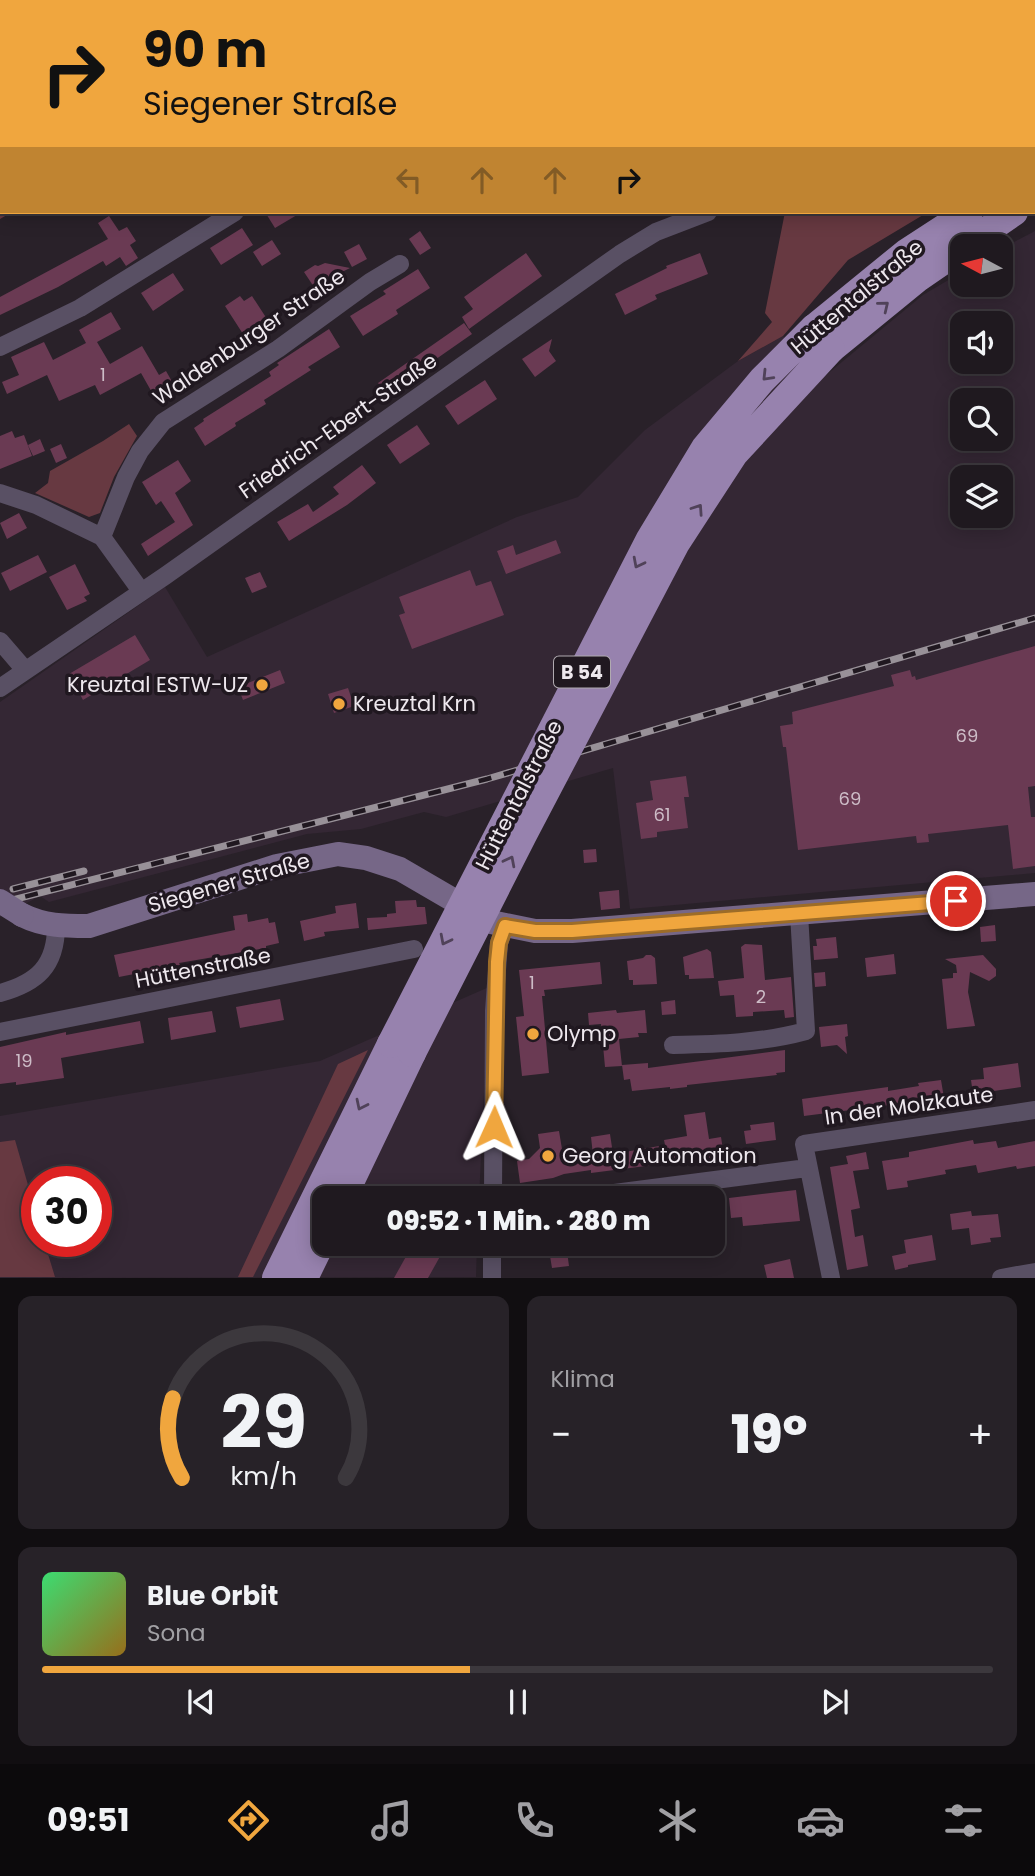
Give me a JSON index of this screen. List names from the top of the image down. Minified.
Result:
{"streets":{"highway":["Hüttentalstraße","B 54"],"main road":["Siegener Straße"],"street":["Waldenburger Straße","Friedrich-Ebert-Straße","Hüttenstraße","In der Molzkaute"]},"places":["Kreuztal ESTW-UZ","Kreuztal Krn","Olymp","Georg Automation"],"house_numbers":["1","69","69","61","1","2","19"],"north":"left","page":{"turn":["90 m","Siegener Straße"],"limit":"30","trip":"09:52 · 1 Min. · 280 m","tile":"Klima","heat":["−","19°","+"],"song":["Blue Orbit","Sona"],"tabs":"09:51","gauge":["29","km/h"]}}
